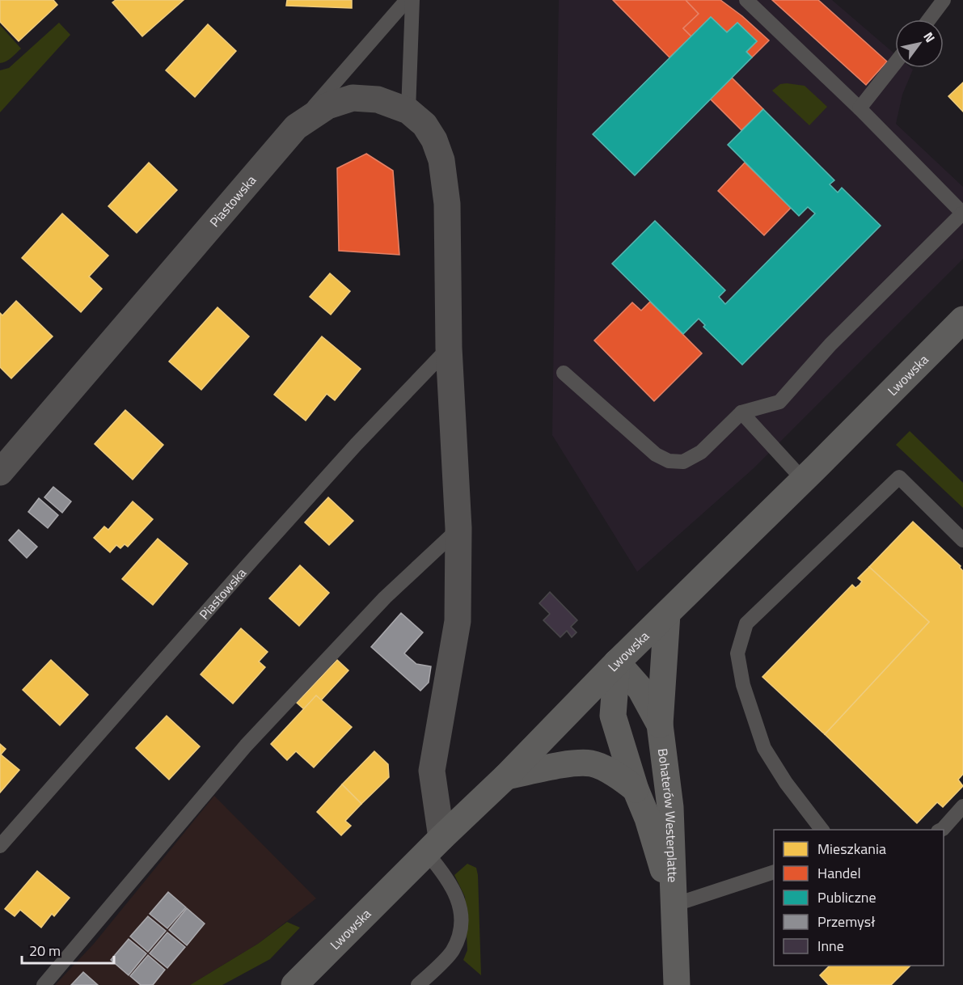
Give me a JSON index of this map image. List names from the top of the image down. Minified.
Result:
{"streets":{"main road":["Lwowska","Bohaterów Westerplatte"],"street":["Piastowska"]},"crossings":[["Piastowska","Lwowska"],["Lwowska","Bohaterów Westerplatte"]],"legend":["Mieszkania","Handel","Publiczne","Przemysł","Inne"],"scale_bar":"20 m","north":"top right"}
